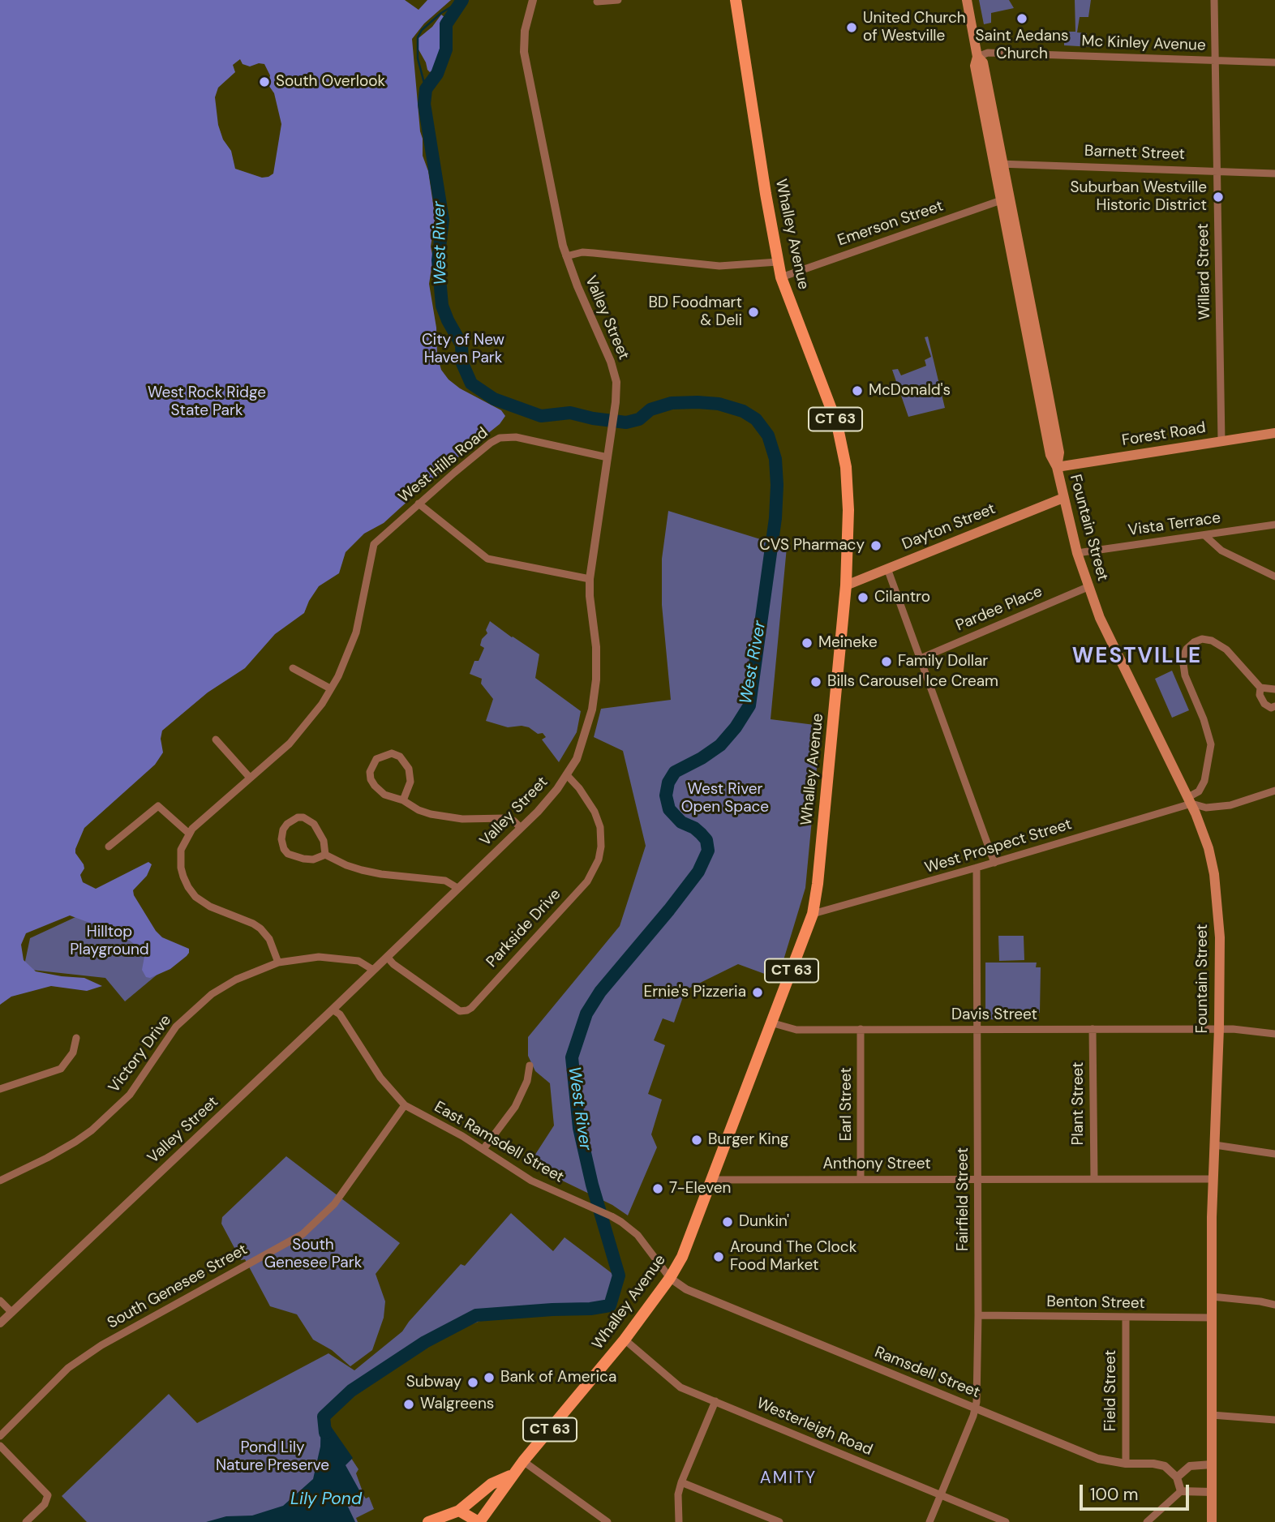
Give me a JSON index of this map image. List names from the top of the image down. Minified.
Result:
{"streets":{"main road":["Whalley Avenue","CT 63","Forest Road","Dayton Street","Fountain Street"],"street":["Mc Kinley Avenue","Barnett Street","Emerson Street","Willard Street","Valley Street","West Hills Road","Vista Terrace","Pardee Place","West Prospect Street","Parkside Drive","Davis Street","Victory Drive","Plant Street","Earl Street","East Ramsdell Street","Anthony Street","Fairfield Street","South Genesee Street","Benton Street","Ramsdell Street","Field Street","Westerleigh Road"]},"crossings":[["Mc Kinley Avenue","Willard Street"],["Mc Kinley Avenue","Fountain Street"],["Barnett Street","Willard Street"],["Barnett Street","Fountain Street"],["Emerson Street","Whalley Avenue"],["Emerson Street","Fountain Street"],["Whalley Avenue","Dayton Street"],["Whalley Avenue","West Prospect Street"],["Whalley Avenue","Davis Street"],["Whalley Avenue","East Ramsdell Street"],["Whalley Avenue","Anthony Street"],["Whalley Avenue","Ramsdell Street"],["Whalley Avenue","Westerleigh Road"],["Willard Street","Forest Road"],["Valley Street","West Hills Road"],["Valley Street","Parkside Drive"],["Valley Street","Victory Drive"],["Valley Street","East Ramsdell Street"],["Forest Road","Fountain Street"],["Vista Terrace","Fountain Street"],["Dayton Street","Fountain Street"],["Fountain Street","Pardee Place"],["Fountain Street","West Prospect Street"],["Fountain Street","Davis Street"],["Fountain Street","Anthony Street"],["Fountain Street","Benton Street"],["West Prospect Street","Fairfield Street"],["Davis Street","Plant Street"],["Davis Street","Earl Street"],["Davis Street","Fairfield Street"],["Plant Street","Anthony Street"],["Earl Street","Anthony Street"],["East Ramsdell Street","South Genesee Street"],["East Ramsdell Street","Ramsdell Street"],["Anthony Street","Fairfield Street"],["Fairfield Street","Benton Street"],["Fairfield Street","Ramsdell Street"],["Fairfield Street","Westerleigh Road"],["Benton Street","Field Street"],["Ramsdell Street","Field Street"]],"districts":["WESTVILLE","AMITY"],"water":["West River","Lily Pond"],"parks":["City of New Haven Park","West Rock Ridge State Park","West River Open Space","Hilltop Playground","South Genesee Park","Pond Lily Nature Preserve"],"places":["Saint Aedans Church","United Church of Westville","South Overlook","Suburban Westville Historic District","BD Foodmart & Deli","McDonald's","CVS Pharmacy","Cilantro","Meineke","Family Dollar","Bills Carousel Ice Cream","Ernie's Pizzeria","Burger King","7-Eleven","Dunkin'","Around The Clock Food Market","Bank of America","Subway","Walgreens"],"scale_bar":"100 m"}
